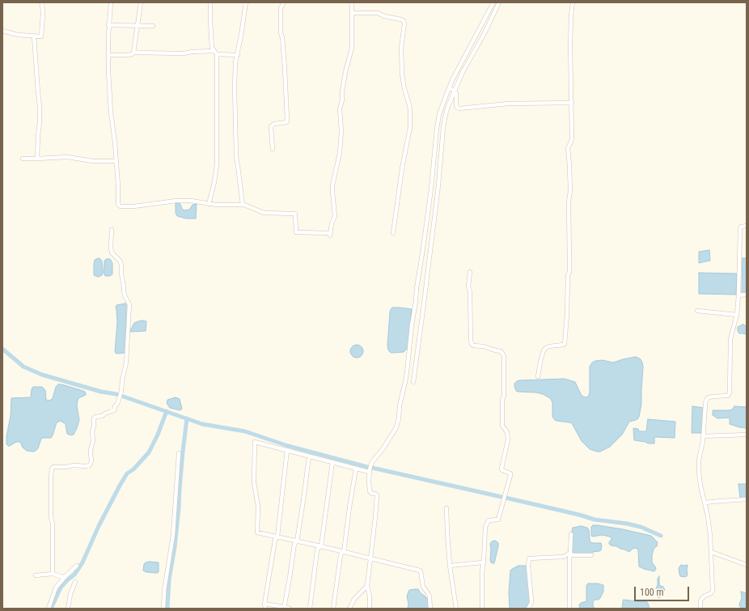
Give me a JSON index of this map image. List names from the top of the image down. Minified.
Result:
{"scale_bar":"100 m"}
